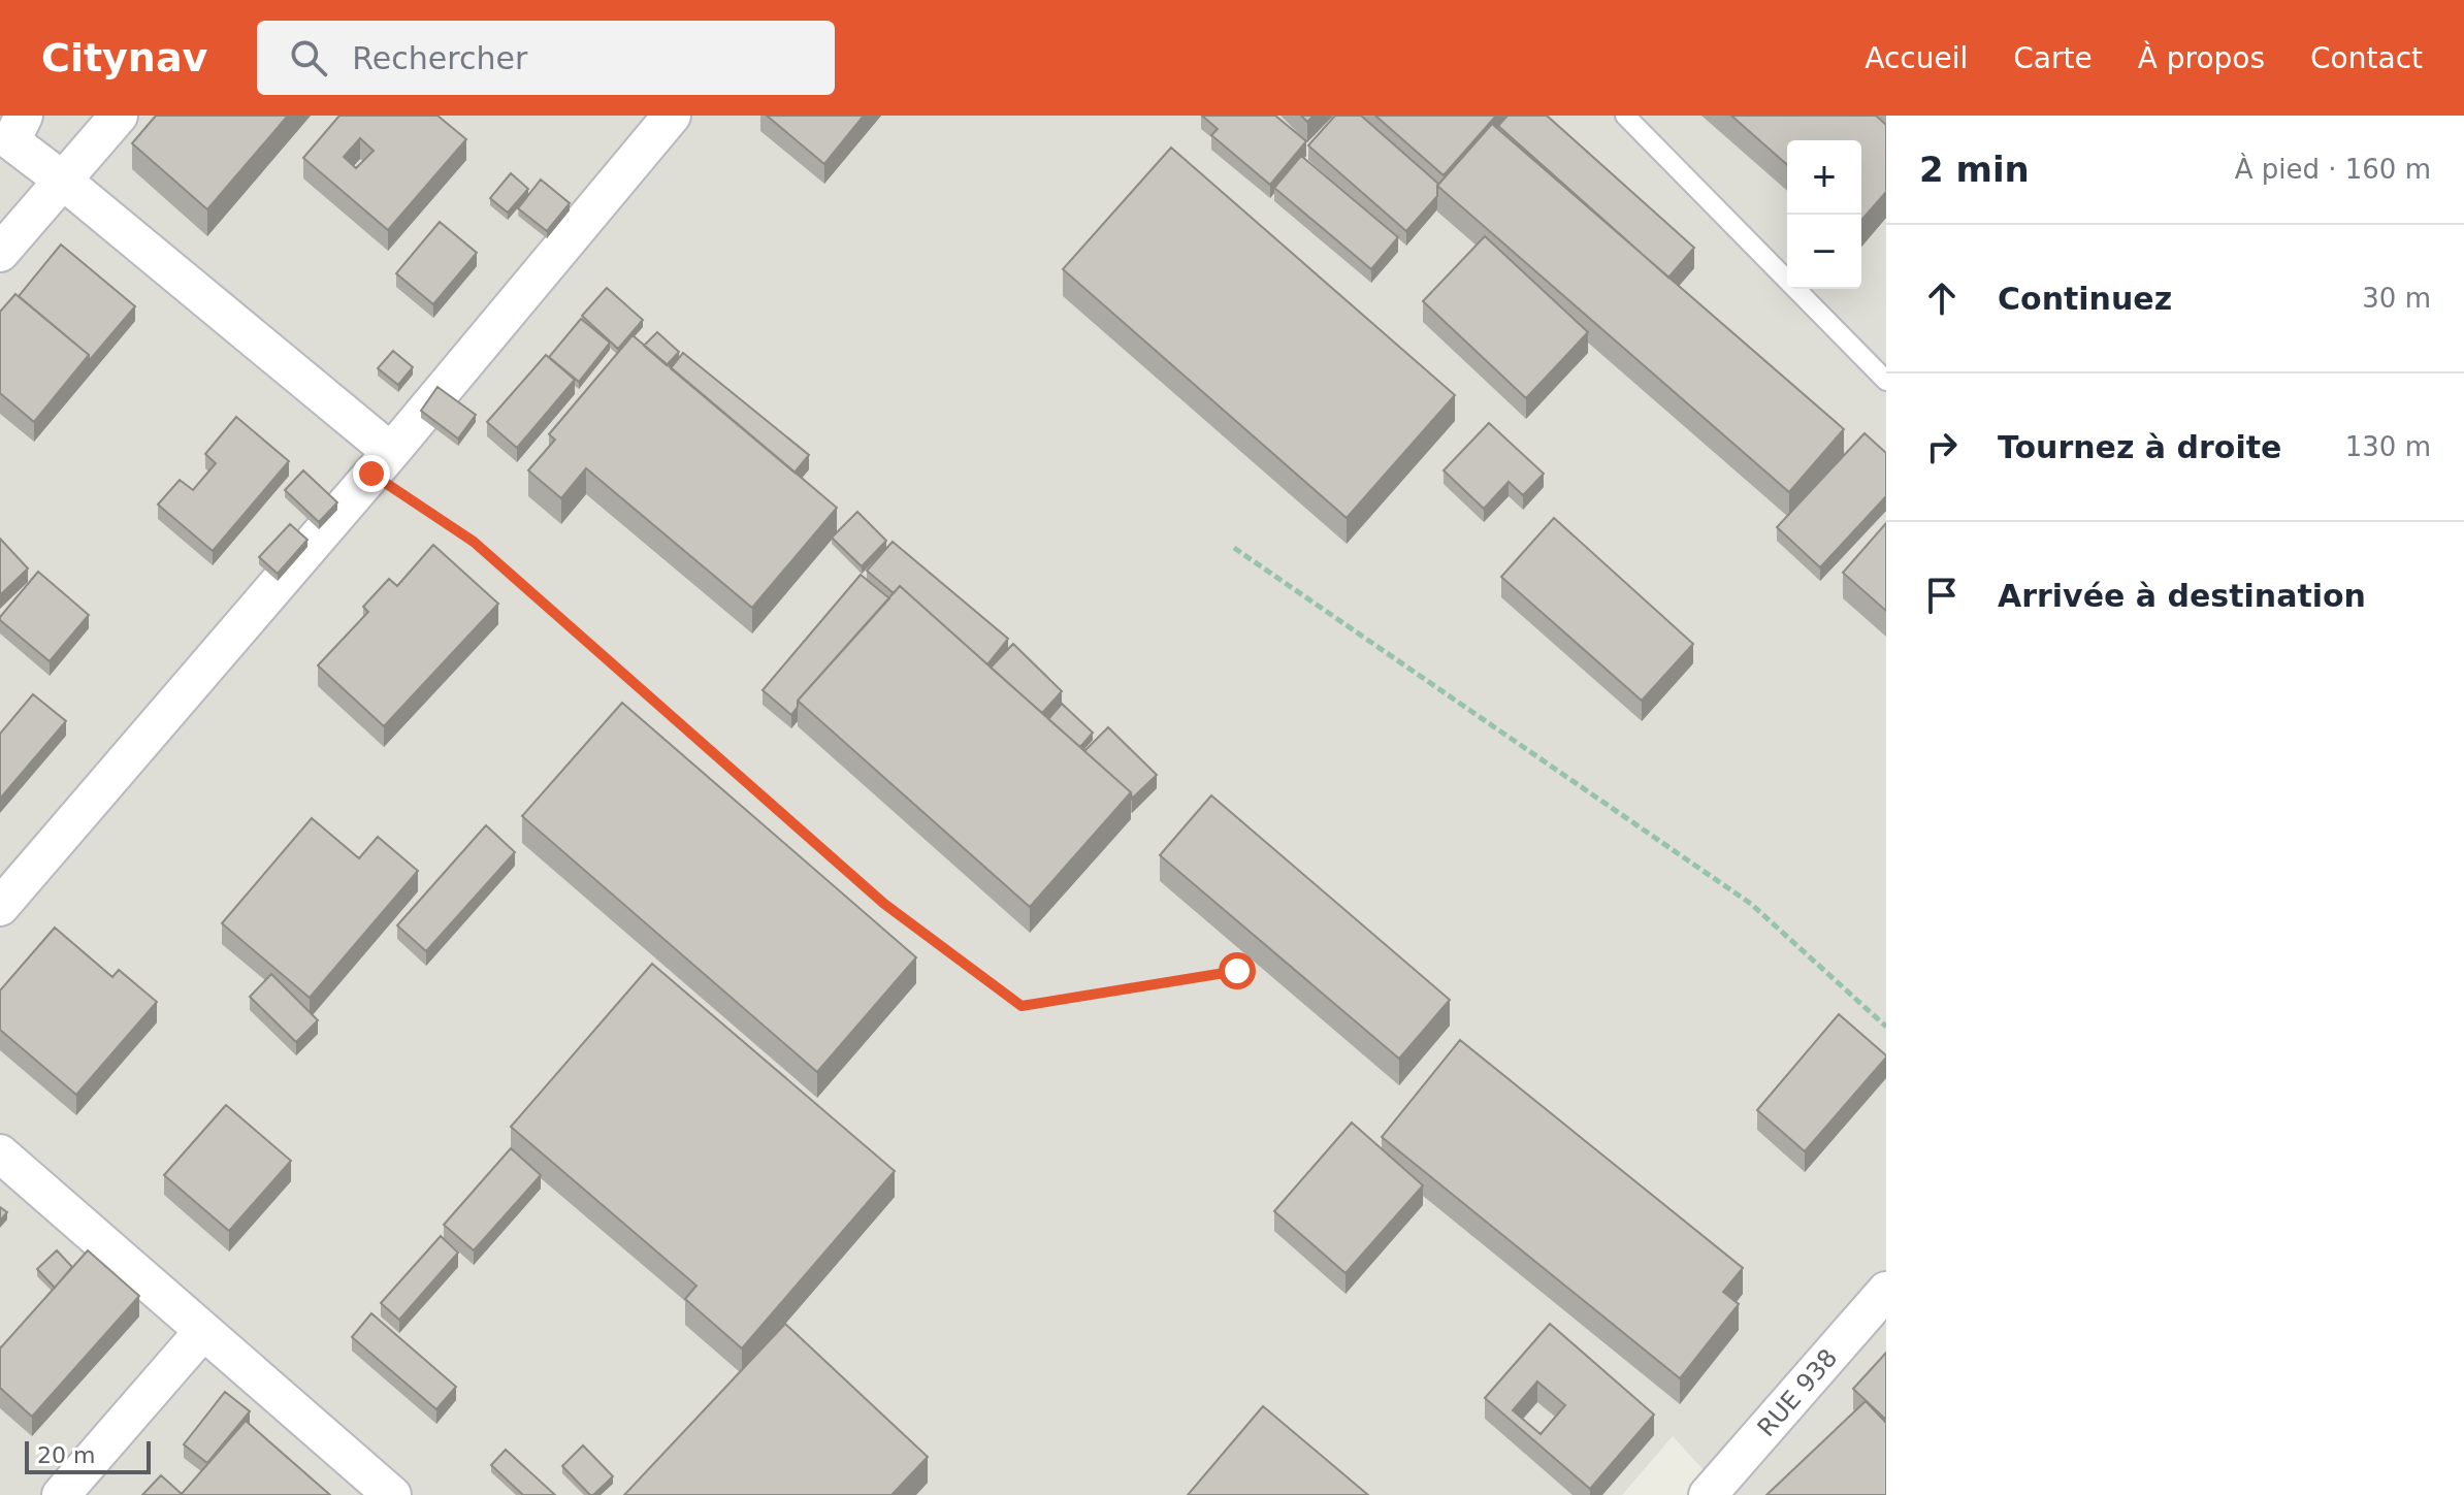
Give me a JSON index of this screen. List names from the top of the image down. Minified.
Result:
{"streets":{"street":["RUE 938"]},"scale_bar":"20 m","page":{"header":"Citynav","search":"Rechercher","nav":["Accueil","Carte","À propos","Contact"],"heading":["2 min","À pied · 160 m"],"map_buttons":["+","−"],"list":[["Continuez","30 m"],["Tournez à droite","130 m"],"Arrivée à destination"],"scale":"20 m"}}
